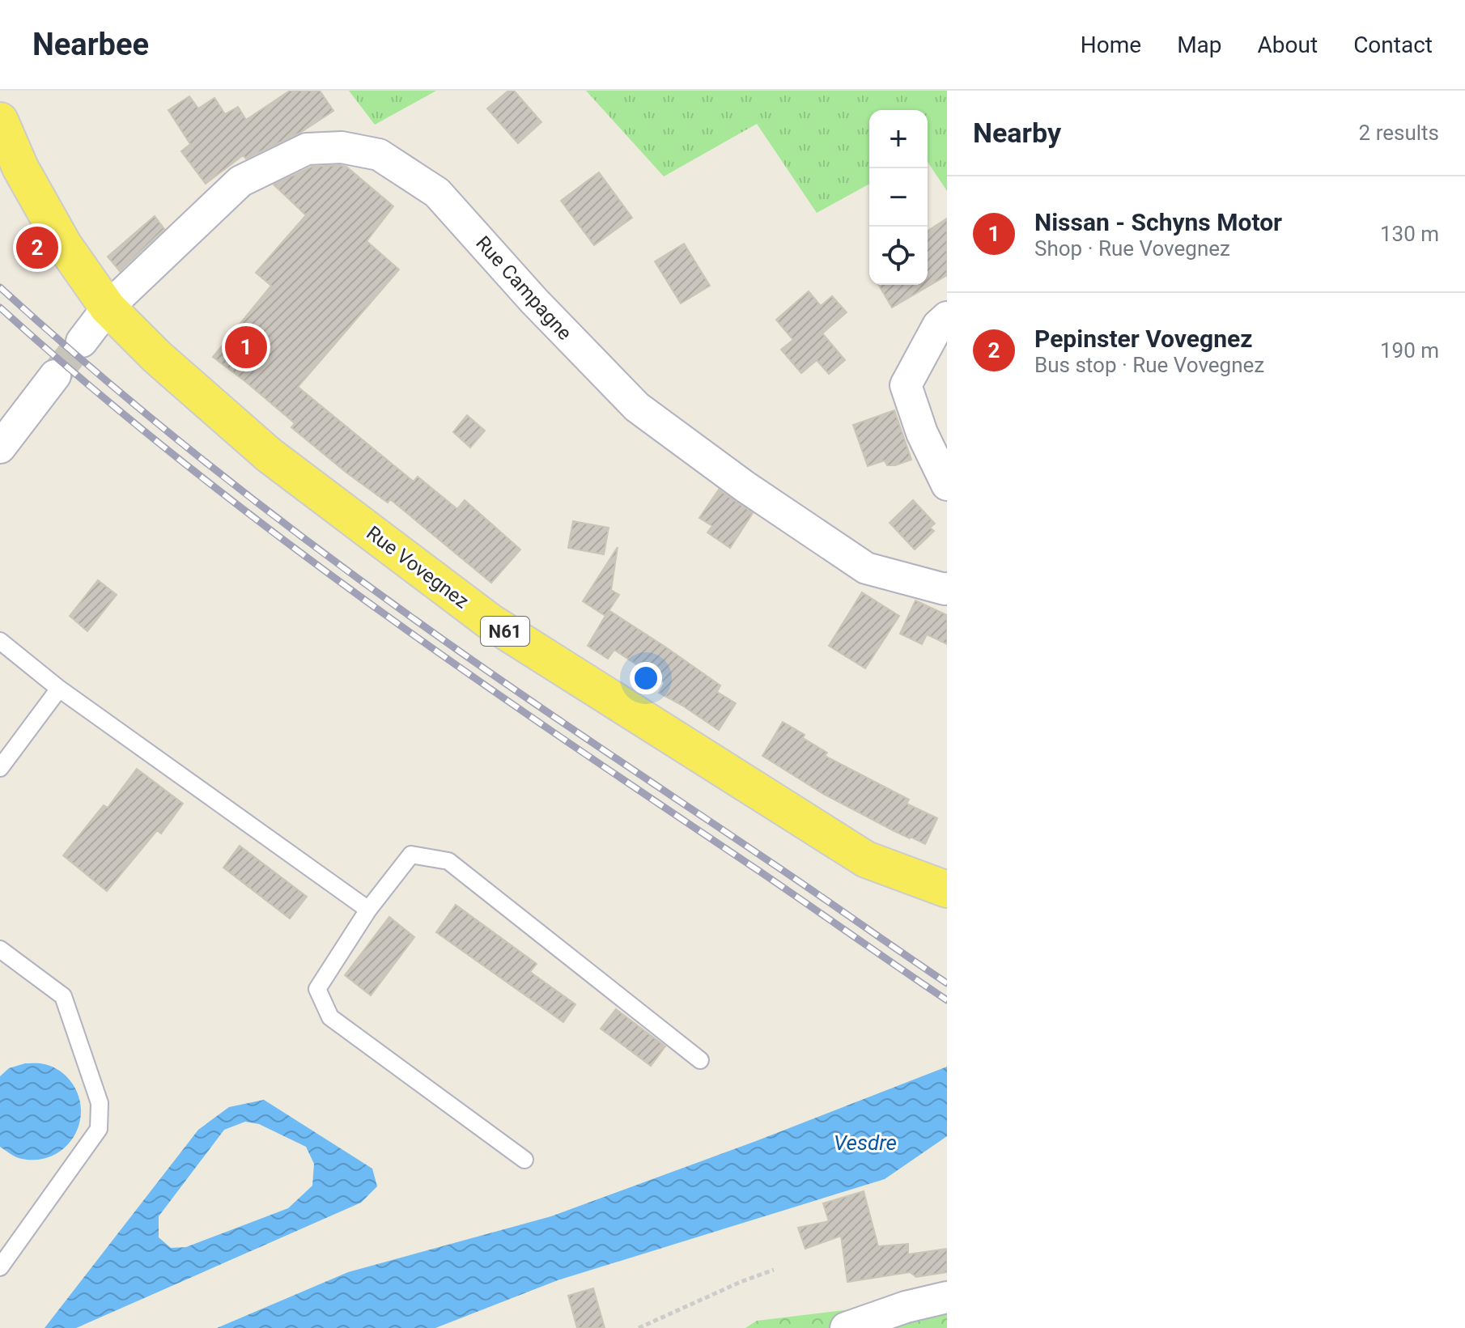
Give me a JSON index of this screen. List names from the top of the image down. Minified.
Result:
{"streets":{"main road":["Rue Vovegnez","N61"],"street":["Rue Campagne"]},"crossings":[["Rue Campagne","Rue Vovegnez"]],"water":["Vesdre"],"page":{"header":"Nearbee","nav":["Home","Map","About","Contact"],"heading":["Nearby","2 results"],"map_buttons":["+","−"],"list":[{"mark":"1","name":"Nissan - Schyns Motor","note":"Shop · Rue Vovegnez","value":"130 m"},{"mark":"2","name":"Pepinster Vovegnez","note":"Bus stop · Rue Vovegnez","value":"190 m"}],"pins":["2","1"]}}
